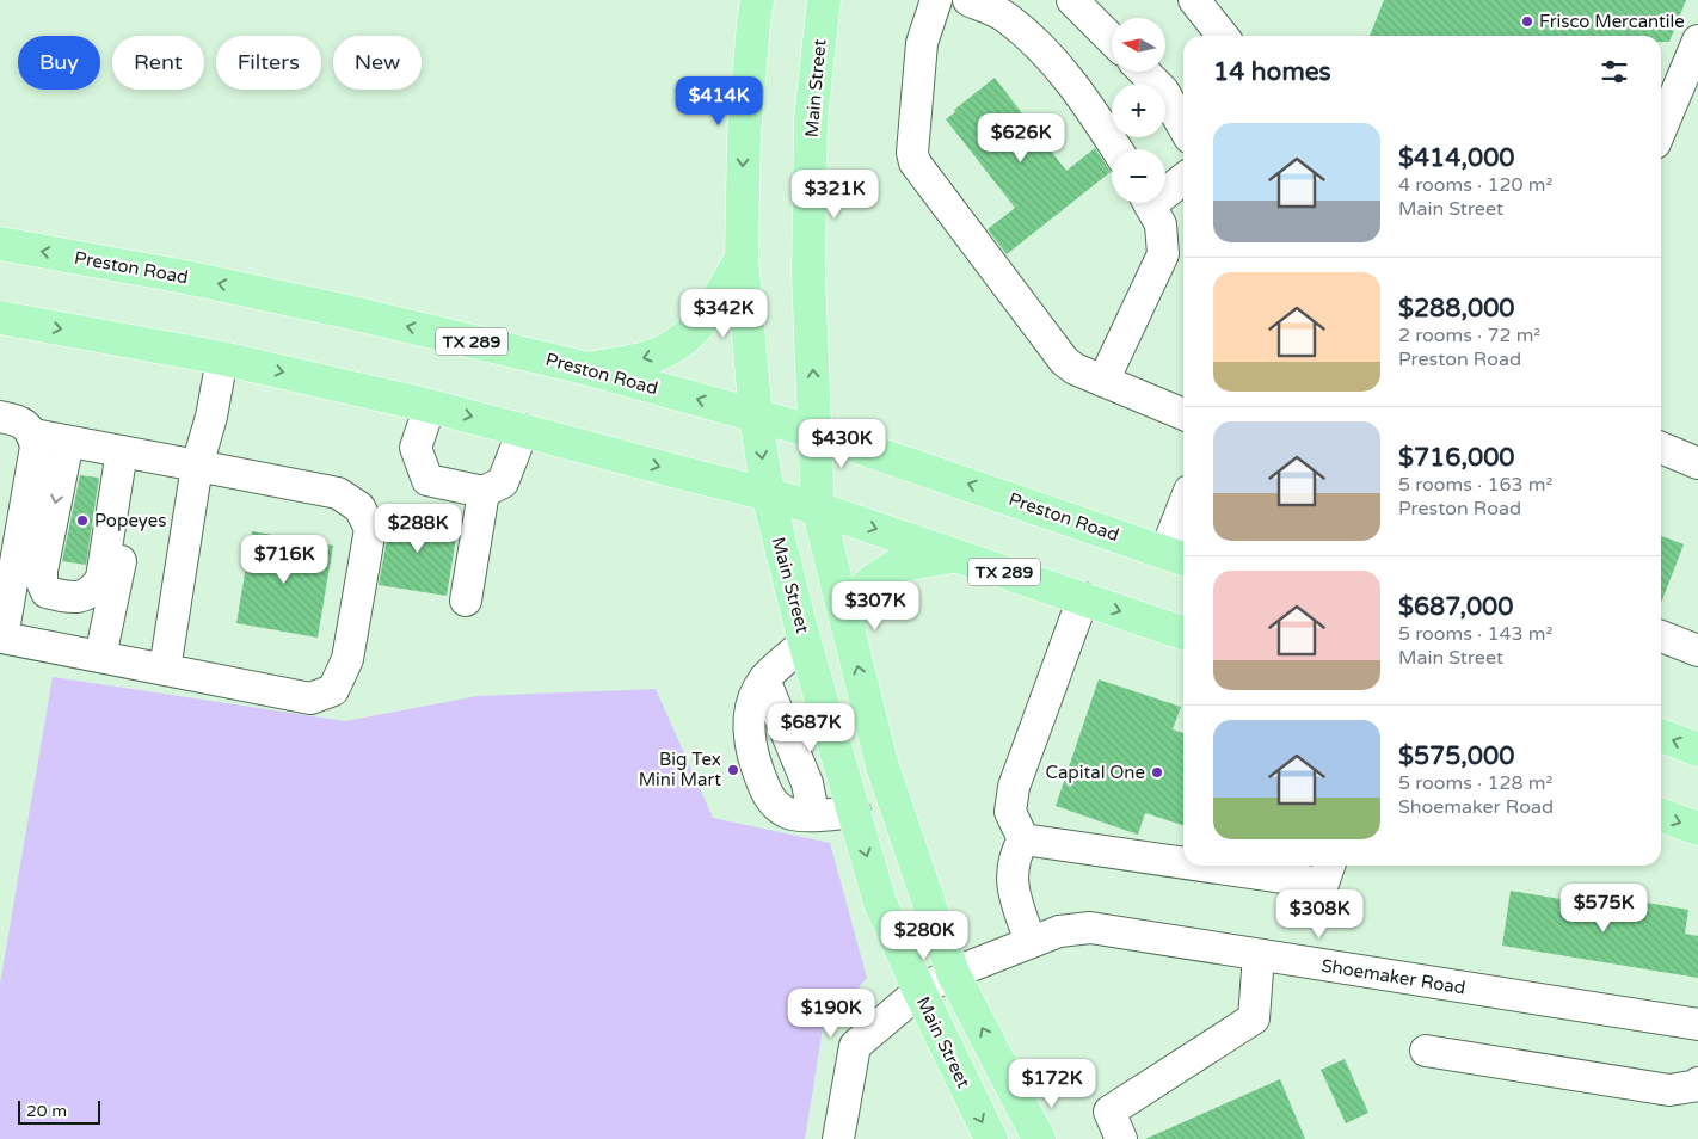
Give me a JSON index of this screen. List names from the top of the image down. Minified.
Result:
{"streets":{"main road":["Main Street","Preston Road","TX 289"],"street":["Shoemaker Road"]},"crossings":[["Main Street","Preston Road"],["Main Street","TX 289"],["Main Street","Shoemaker Road"]],"places":["Frisco Mercantile","Popeyes","Big Tex Mini Mart","Capital One"],"scale_bar":"20 m","north":"left","page":{"map_buttons":["+","−"],"chip":["Buy","Rent","Filters","New"],"heading":"14 homes","price":["$414K","$626K","$321K","$342K","$430K","$288K","$716K","$307K","$687K","$575K","$308K","$280K","$190K","$172K"],"list":[{"name":"$414,000","note":"4 rooms · 120 m² · Main Street"},{"name":"$288,000","note":"2 rooms · 72 m² · Preston Road"},{"name":"$716,000","note":"5 rooms · 163 m² · Preston Road"},{"name":"$687,000","note":"5 rooms · 143 m² · Main Street"},{"name":"$575,000","note":"5 rooms · 128 m² · Shoemaker Road"}],"scale":"20 m"}}
